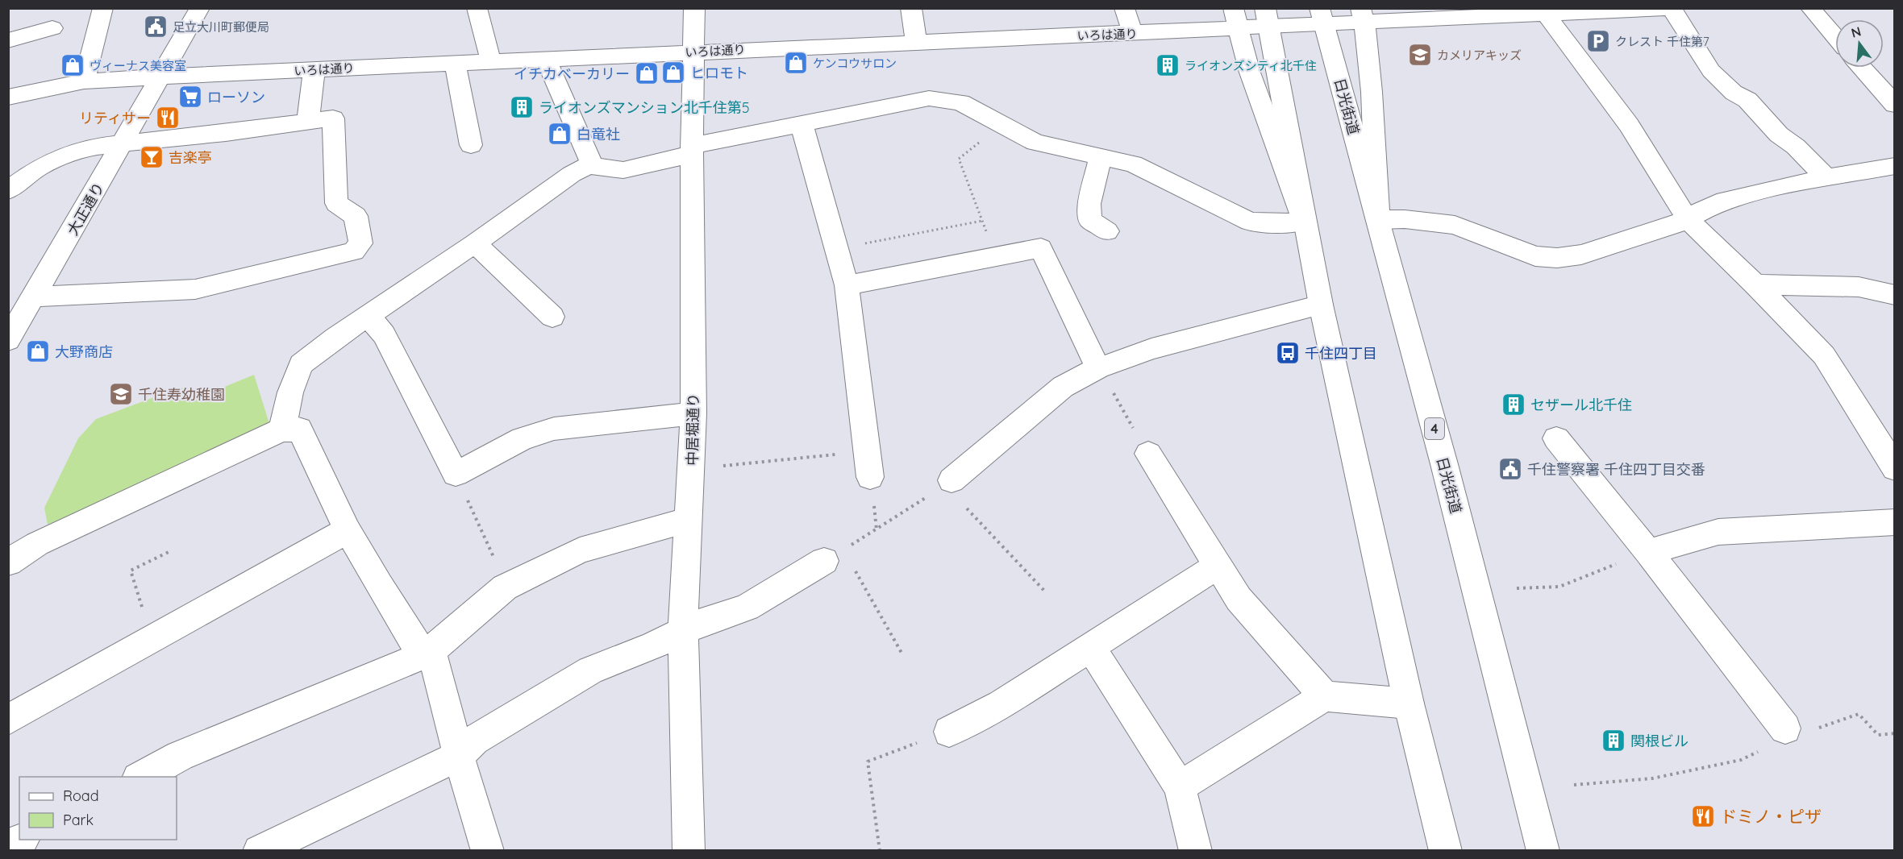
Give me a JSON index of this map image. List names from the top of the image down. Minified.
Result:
{"streets":{"main road":["いろは通り","日光街道","大正通り","4","中居堀通り"]},"crossings":[["いろは通り","日光街道"],["いろは通り","大正通り"],["いろは通り","中居堀通り"]],"places":{"public building":["足立大川町郵便局","千住警察署 千住四丁目交番"],"parking":["クレスト 千住第7"],"school or university":["カメリアキッズ","千住寿幼稚園"],"shop":["ケンコウサロン","ヴィーナス美容室","ヒロモト","イチカベーカリー","白竜社","大野商店"],"building":["ライオンズシティ北千住","ライオンズマンション北千住第5","セザール北千住","関根ビル"],"supermarket":["ローソン"],"restaurant":["リティサー","ドミノ・ピザ"],"bar":["吉楽亭"],"bus stop":["千住四丁目"]},"legend":["Road","Park"],"north":"top"}
